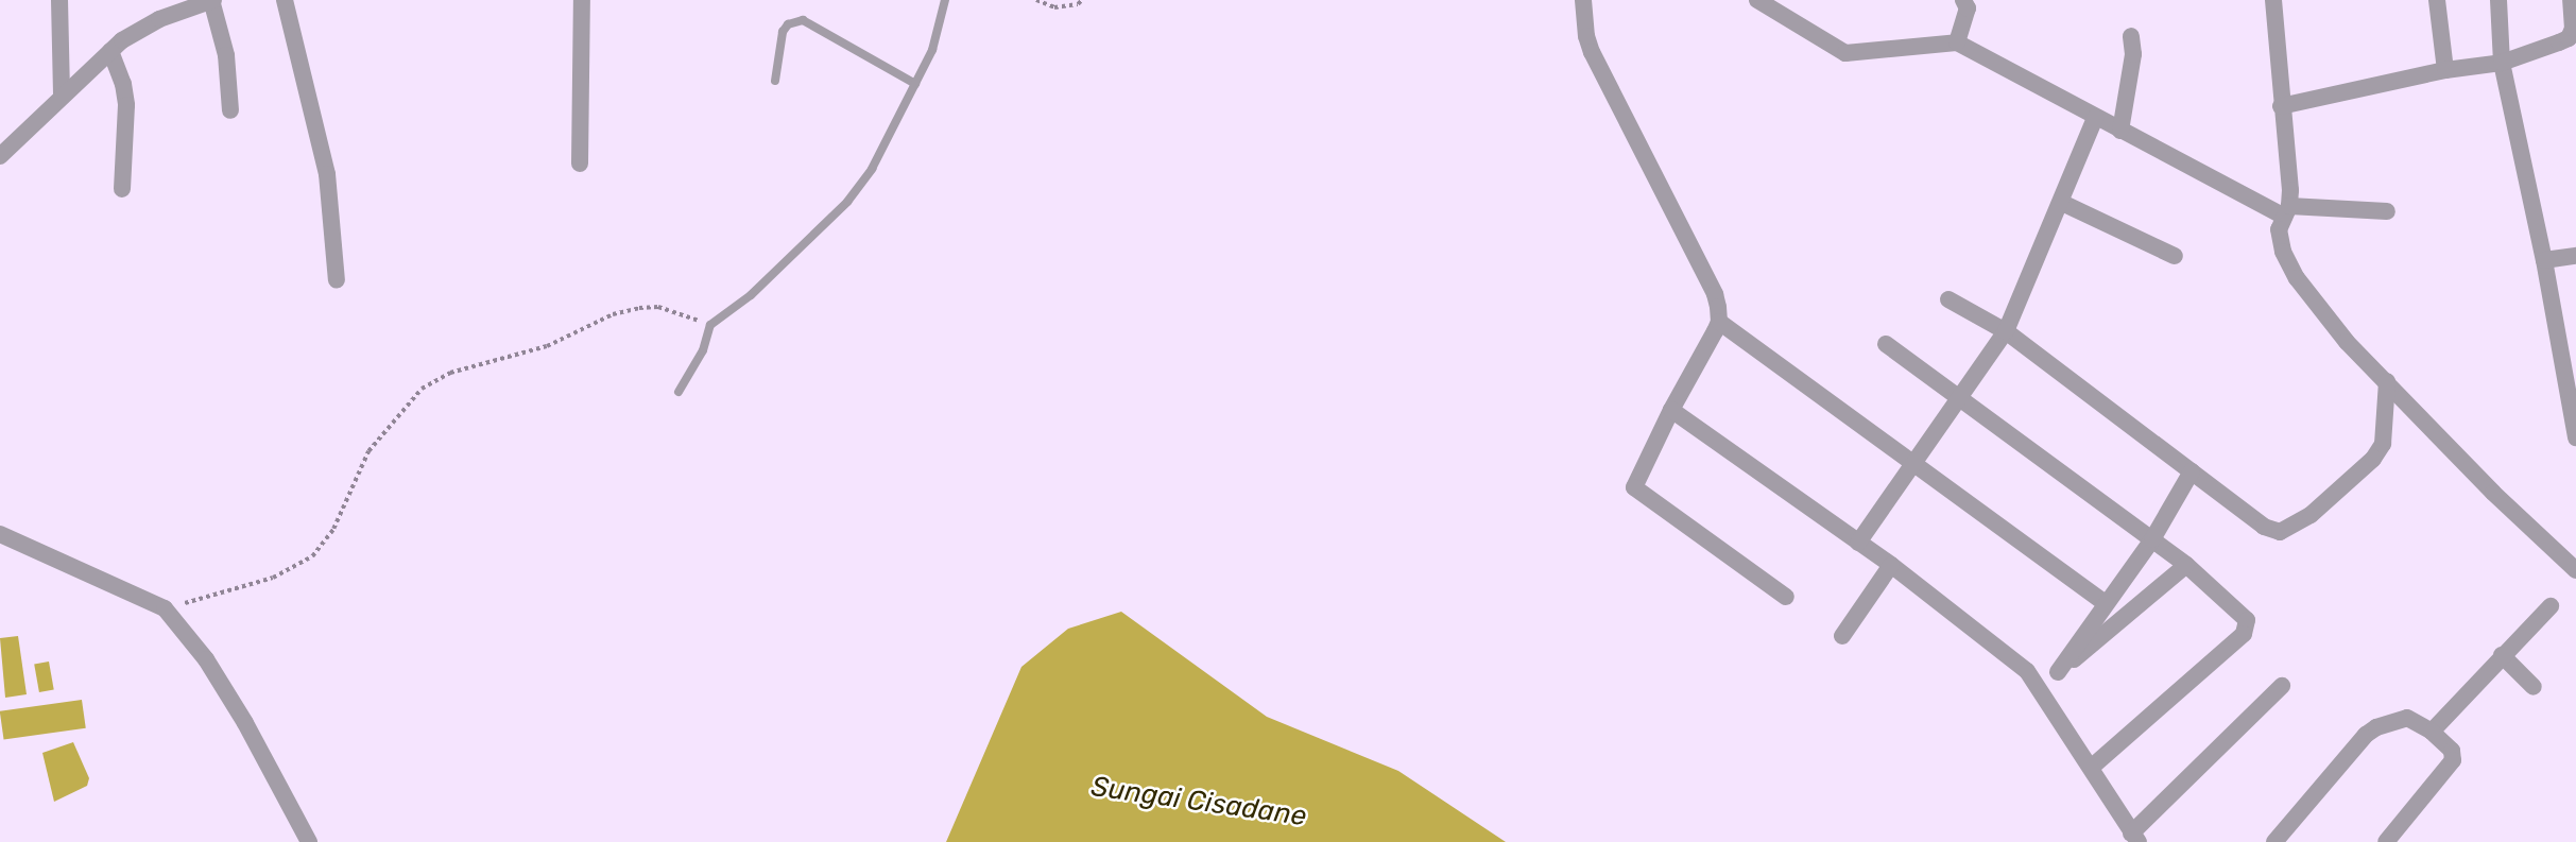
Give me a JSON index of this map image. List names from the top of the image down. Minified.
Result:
{"water":["Sungai Cisadane"]}
